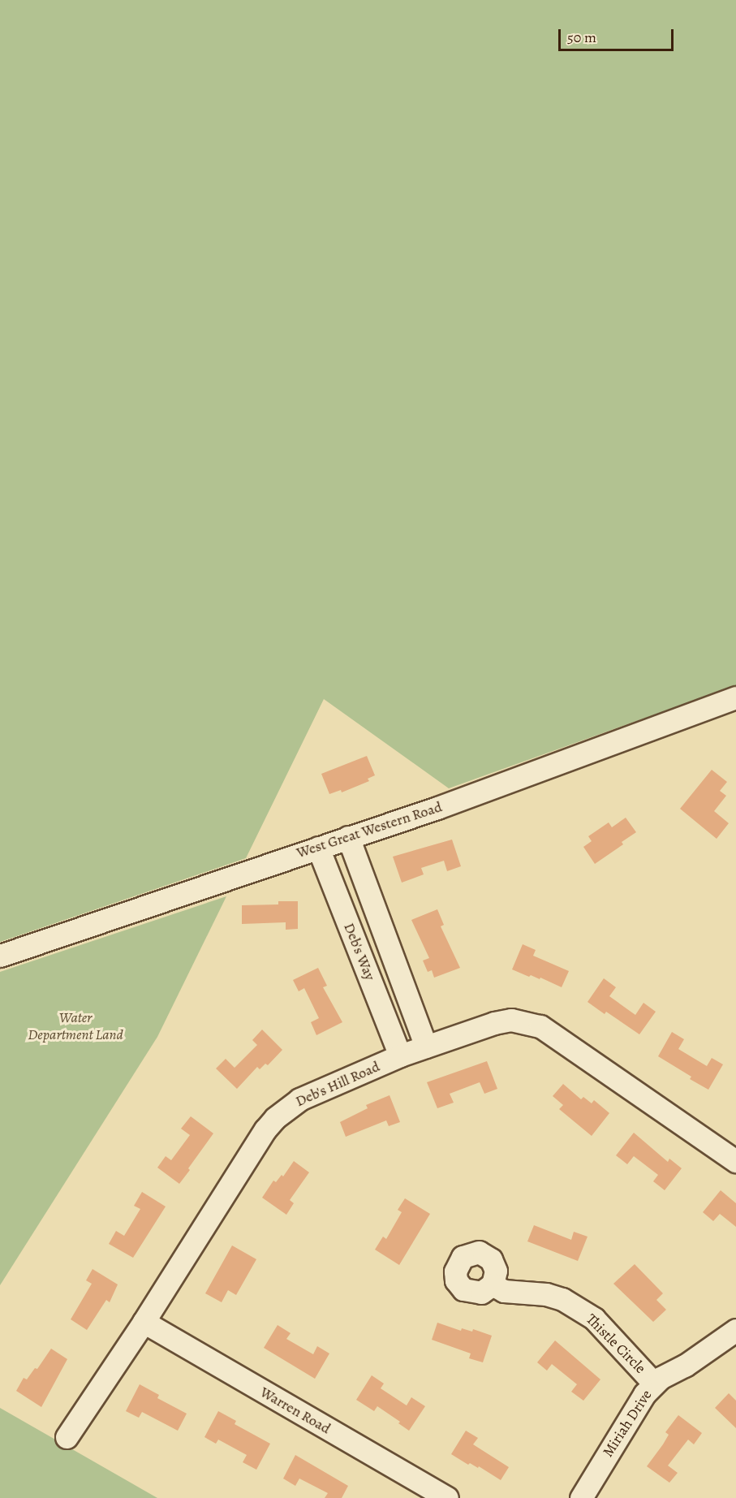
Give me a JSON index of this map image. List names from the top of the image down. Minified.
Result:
{"streets":{"street":["West Great Western Road","Deb's Way","Deb's Hill Road","Thistle Circle","Warren Road","Miriah Drive"]},"crossings":[["West Great Western Road","Deb's Way"],["Deb's Way","Deb's Hill Road"],["Deb's Hill Road","Warren Road"],["Thistle Circle","Miriah Drive"]],"parks":["Water Department Land"],"scale_bar":"50 m"}
